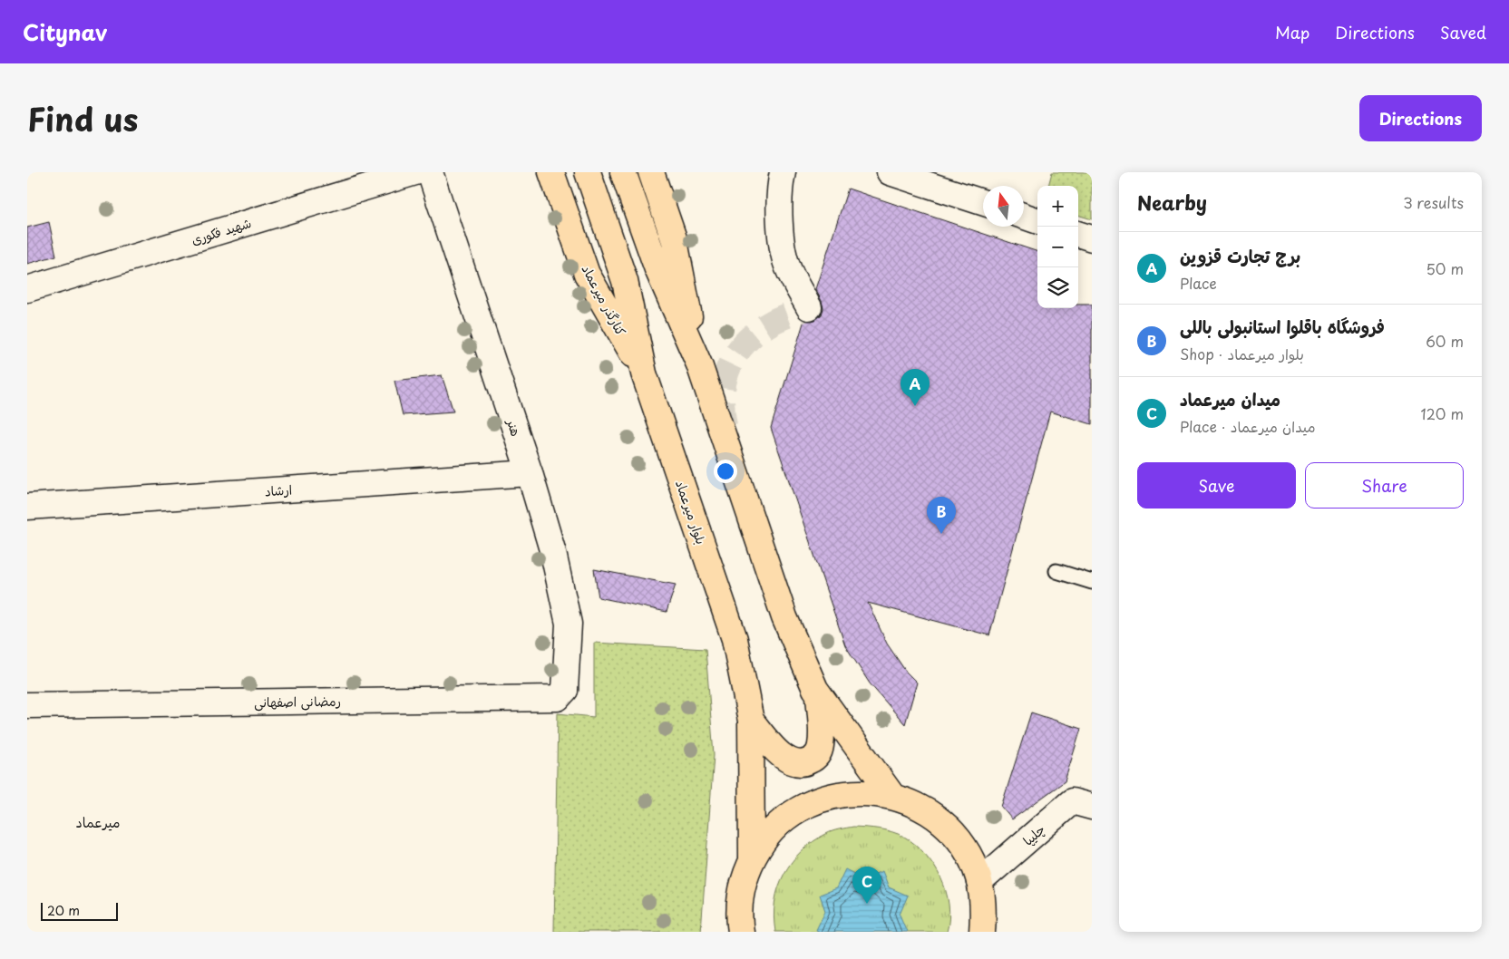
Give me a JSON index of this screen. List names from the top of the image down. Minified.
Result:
{"streets":{"main road":["کنارگذر میرعماد","بلوار میرعماد"],"street":["شهید فکوری","هنر","ارشاد","رمضانی اصفهانی","چلیپا"]},"crossings":[["کنارگذر میرعماد","بلوار میرعماد"],["هنر","ارشاد"],["هنر","رمضانی اصفهانی"]],"districts":["میرعماد"],"scale_bar":"20 m","north":"top","page":{"header":"Citynav","nav":["Map","Directions","Saved"],"title":"Find us","buttons":["Directions",["Save","Share"]],"heading":["Nearby","3 results"],"map_buttons":["+","−"],"list":[{"mark":"A","name":"برج تجارت قزوین","note":"Place","value":"50 m"},{"mark":"B","name":"فروشگاه باقلوا استانبولی باللی","note":"Shop · بلوار میرعماد","value":"60 m"},{"mark":"C","name":"میدان میرعماد","note":"Place · میدان میرعماد","value":"120 m"}],"pins":["A","B","C"],"scale":"20 m"}}
